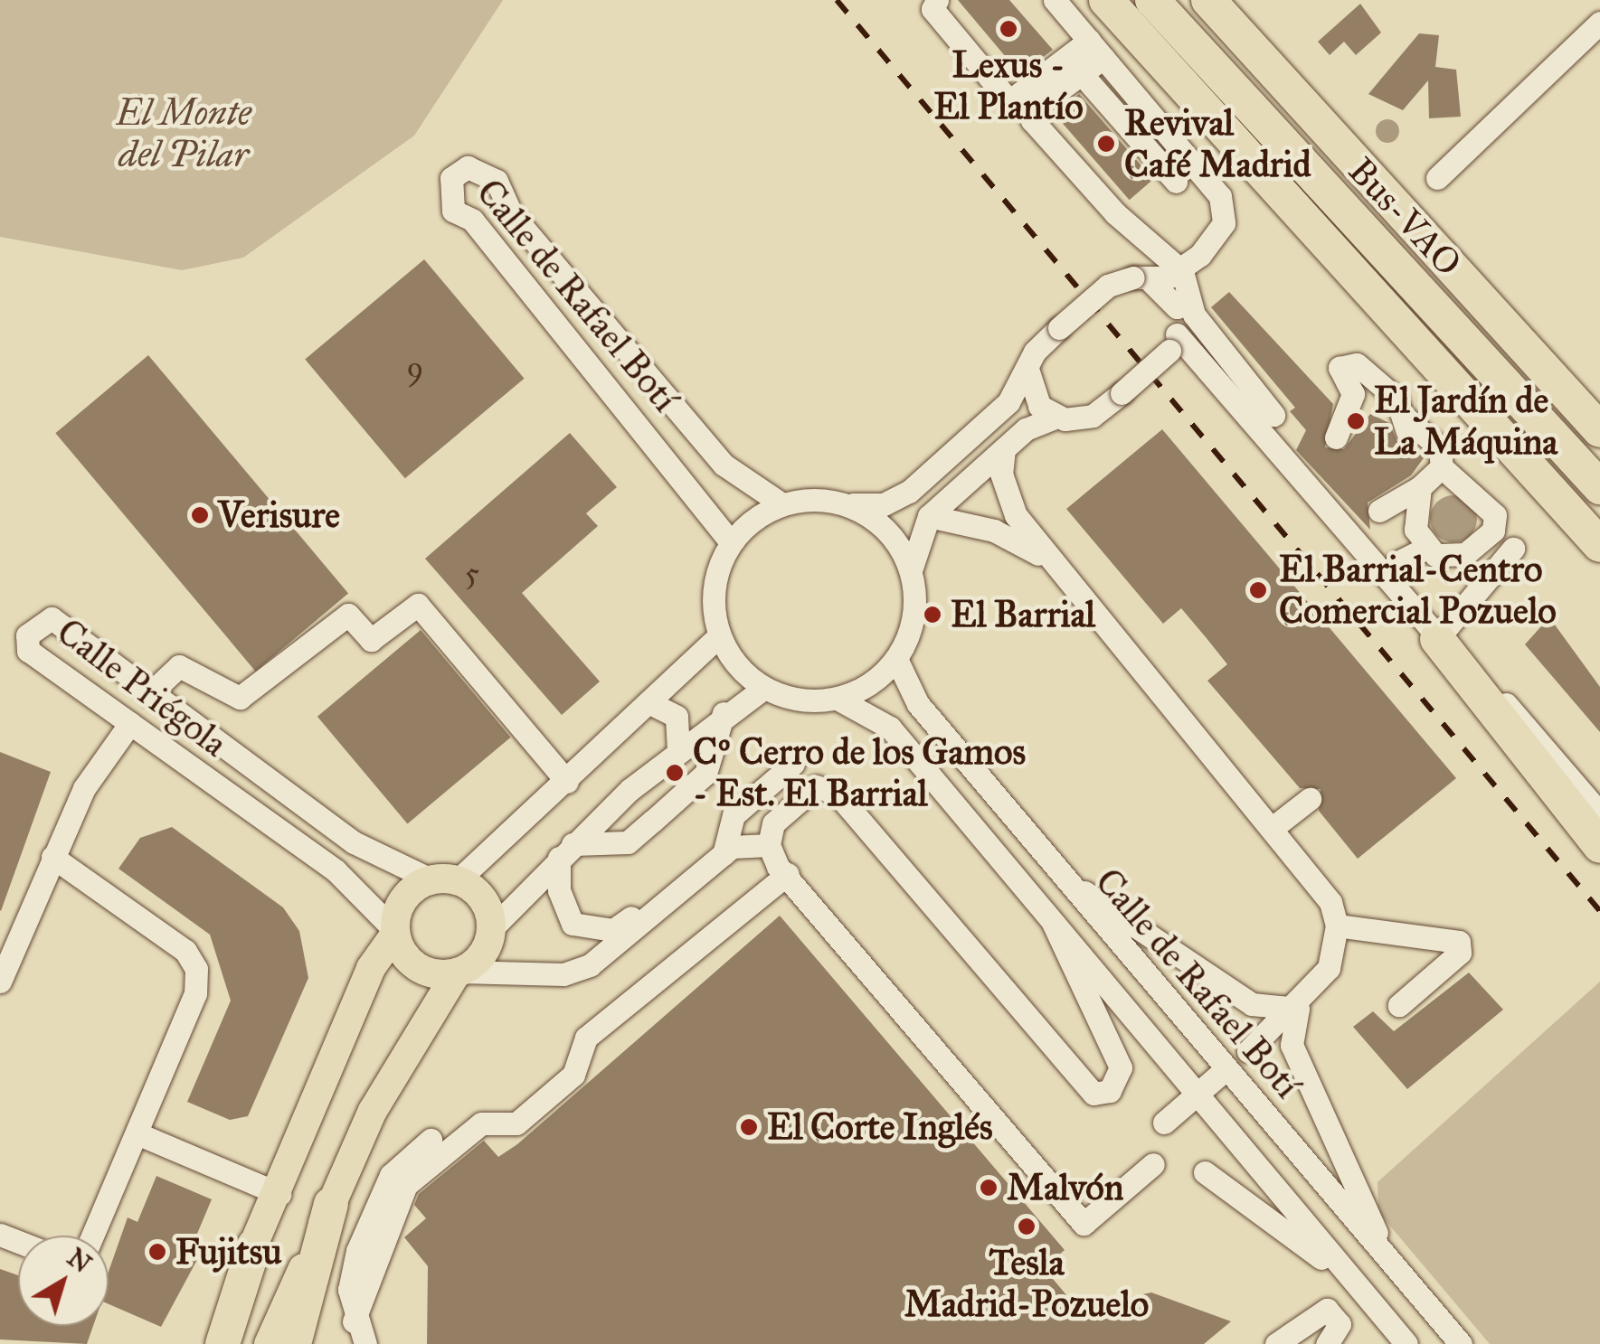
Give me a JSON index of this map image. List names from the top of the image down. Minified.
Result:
{"streets":{"highway":["Bus-VAO"],"street":["Calle de Rafael Botí","Calle Priégola"]},"parks":["El Monte del Pilar"],"places":["Lexus - El Plantío","Revival Café Madrid","El Jardín de La Máquina","Verisure","El Barrial-Centro Comercial Pozuelo","El Barrial","Cº Cerro de los Gamos - Est. El Barrial","El Corte Inglés","Malvón","Tesla Madrid-Pozuelo","Fujitsu"],"house_numbers":["9","5"],"north":"top right"}
